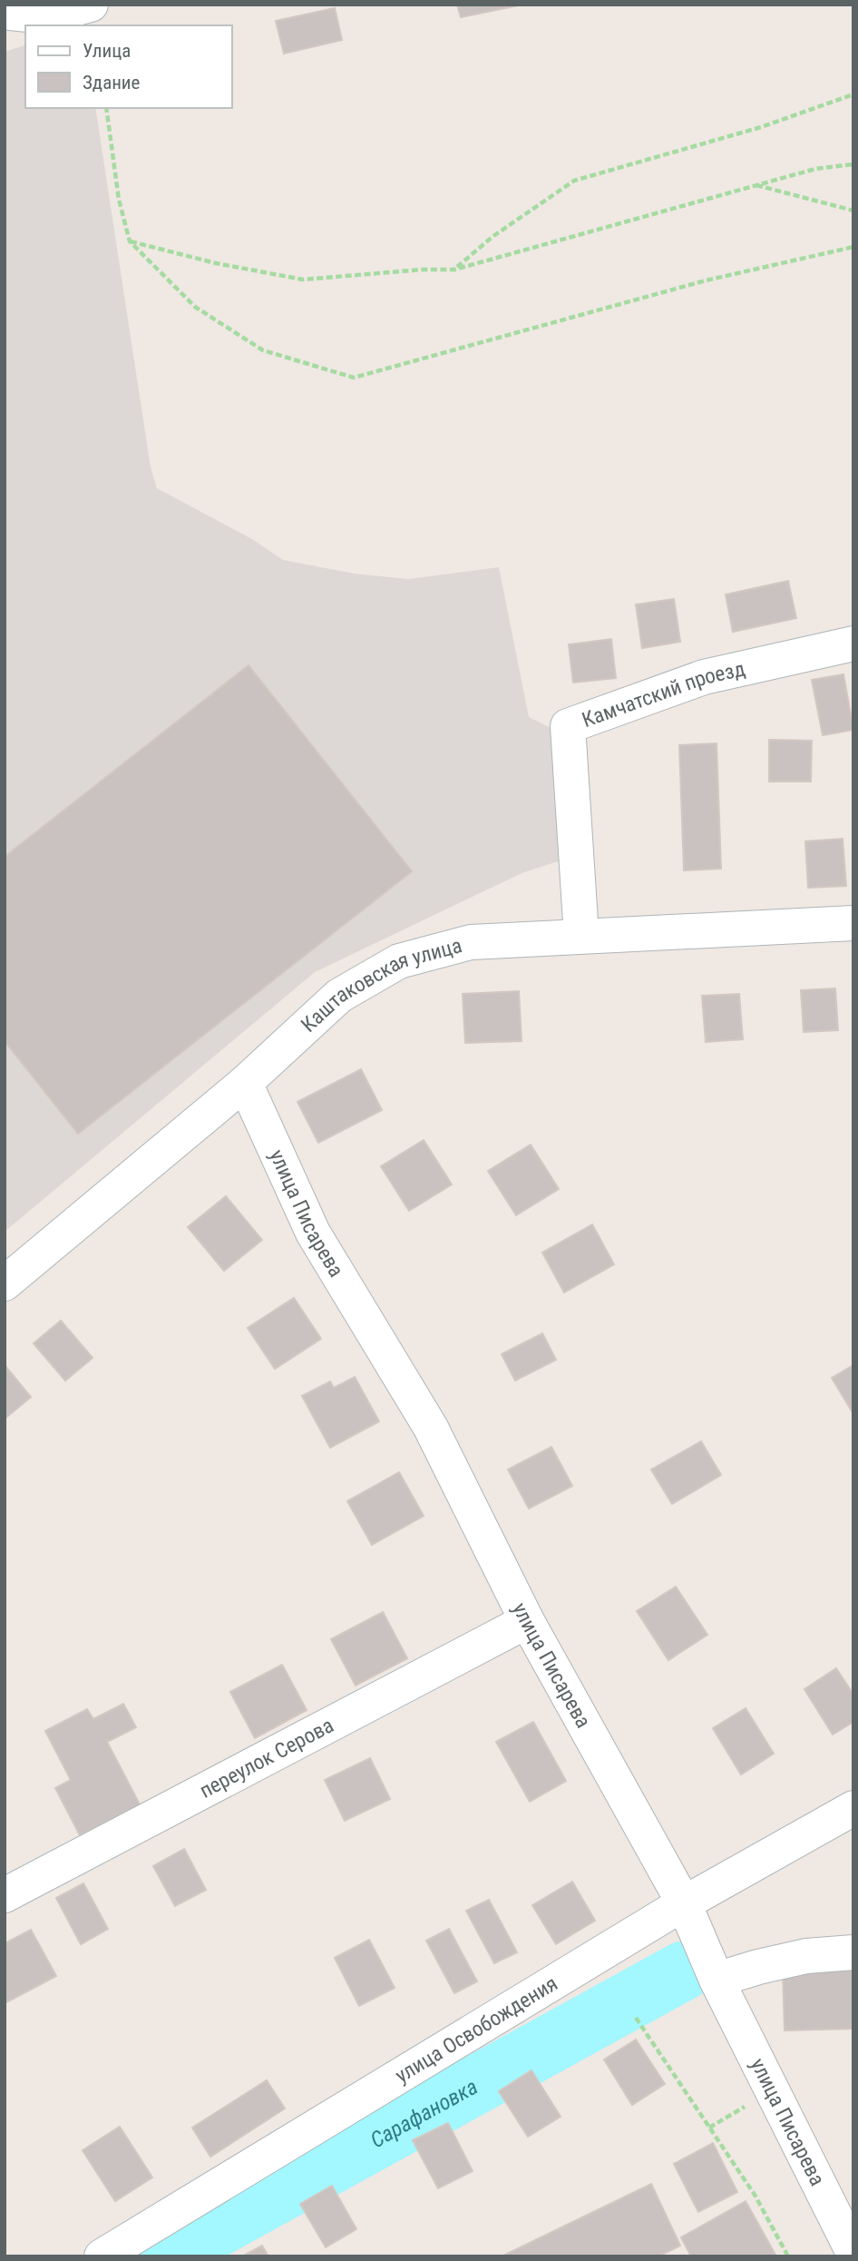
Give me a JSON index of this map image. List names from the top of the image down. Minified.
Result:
{"streets":{"street":["Камчатский проезд","Каштаковская улица","улица Писарева","переулок Серова","улица Освобождения"]},"crossings":[["Камчатский проезд","Каштаковская улица"],["Каштаковская улица","улица Писарева"],["улица Писарева","переулок Серова"],["улица Писарева","улица Освобождения"]],"water":["Сарафановка"],"legend":["Улица","Здание"]}
